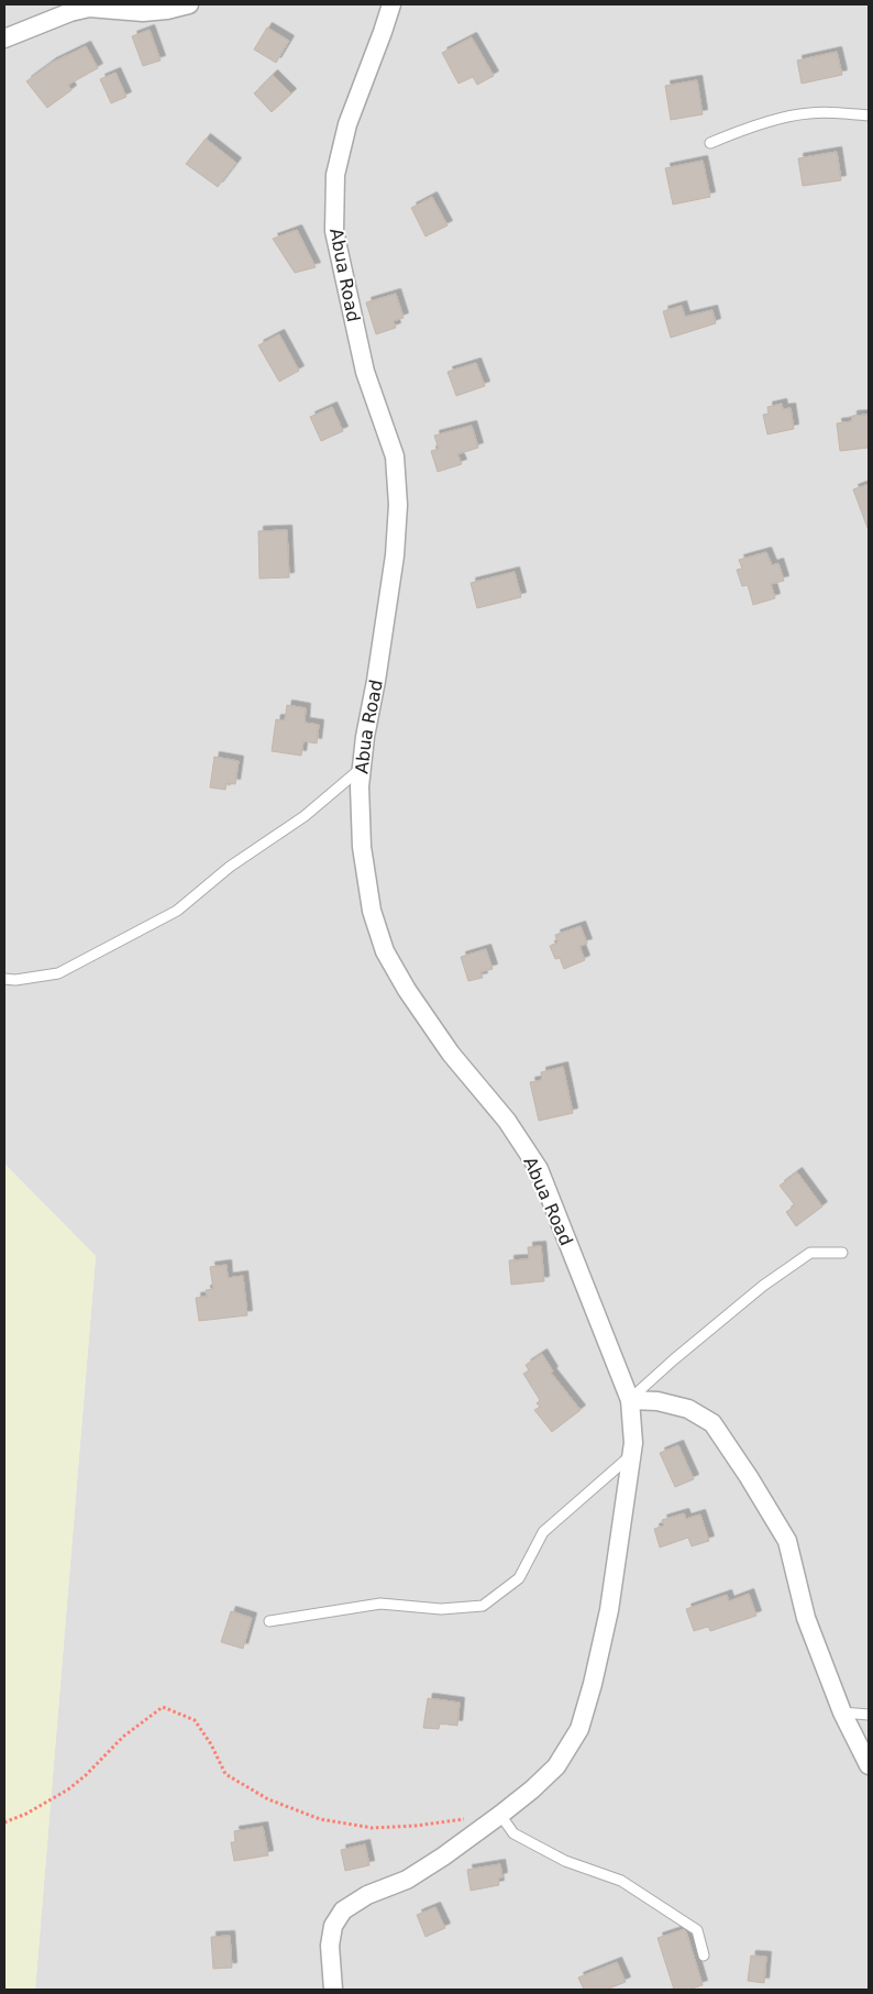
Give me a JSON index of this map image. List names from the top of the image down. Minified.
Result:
{"streets":{"street":["Abua Road"]}}
